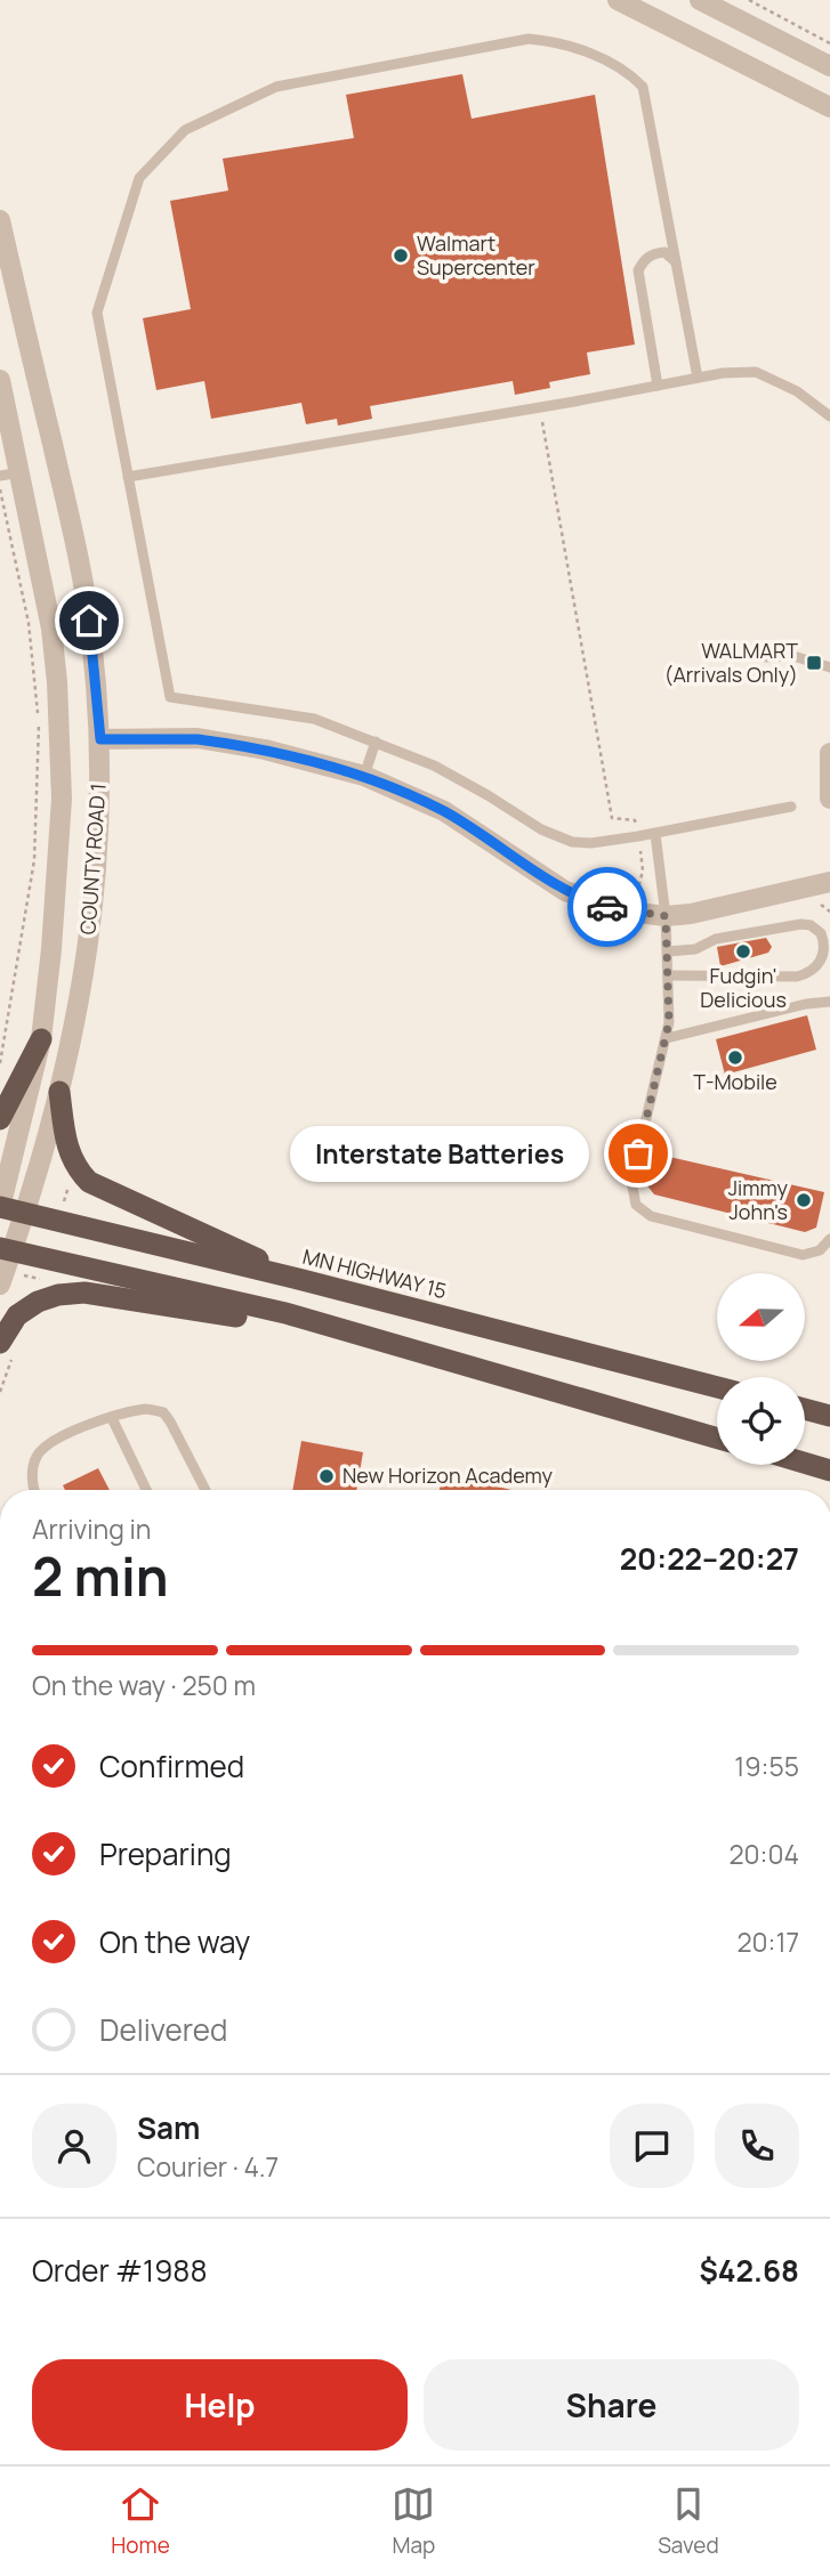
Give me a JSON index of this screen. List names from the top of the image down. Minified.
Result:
{"streets":{"highway":["MN HIGHWAY 15"],"street":["COUNTY ROAD 1"]},"crossings":[["COUNTY ROAD 1","MN HIGHWAY 15"]],"places":{"other":["Walmart Supercenter","Fudgin' Delicious","T-Mobile","Interstate Batteries","Jimmy John's","New Horizon Academy"],"transit":["WALMART (Arrivals Only)"]},"north":"left","page":{"bubble":"Interstate Batteries","heading":["2 min","Arriving in","20:22–20:27"],"panel":["Sam","Courier · 4.7","Order #1988","$42.68"],"bar":"On the way · 250 m","list":[["Confirmed","19:55"],["Preparing","20:04"],["On the way","20:17"],"Delivered"],"buttons":["Help","Share"],"tabs":["Home","Map","Saved"]}}
